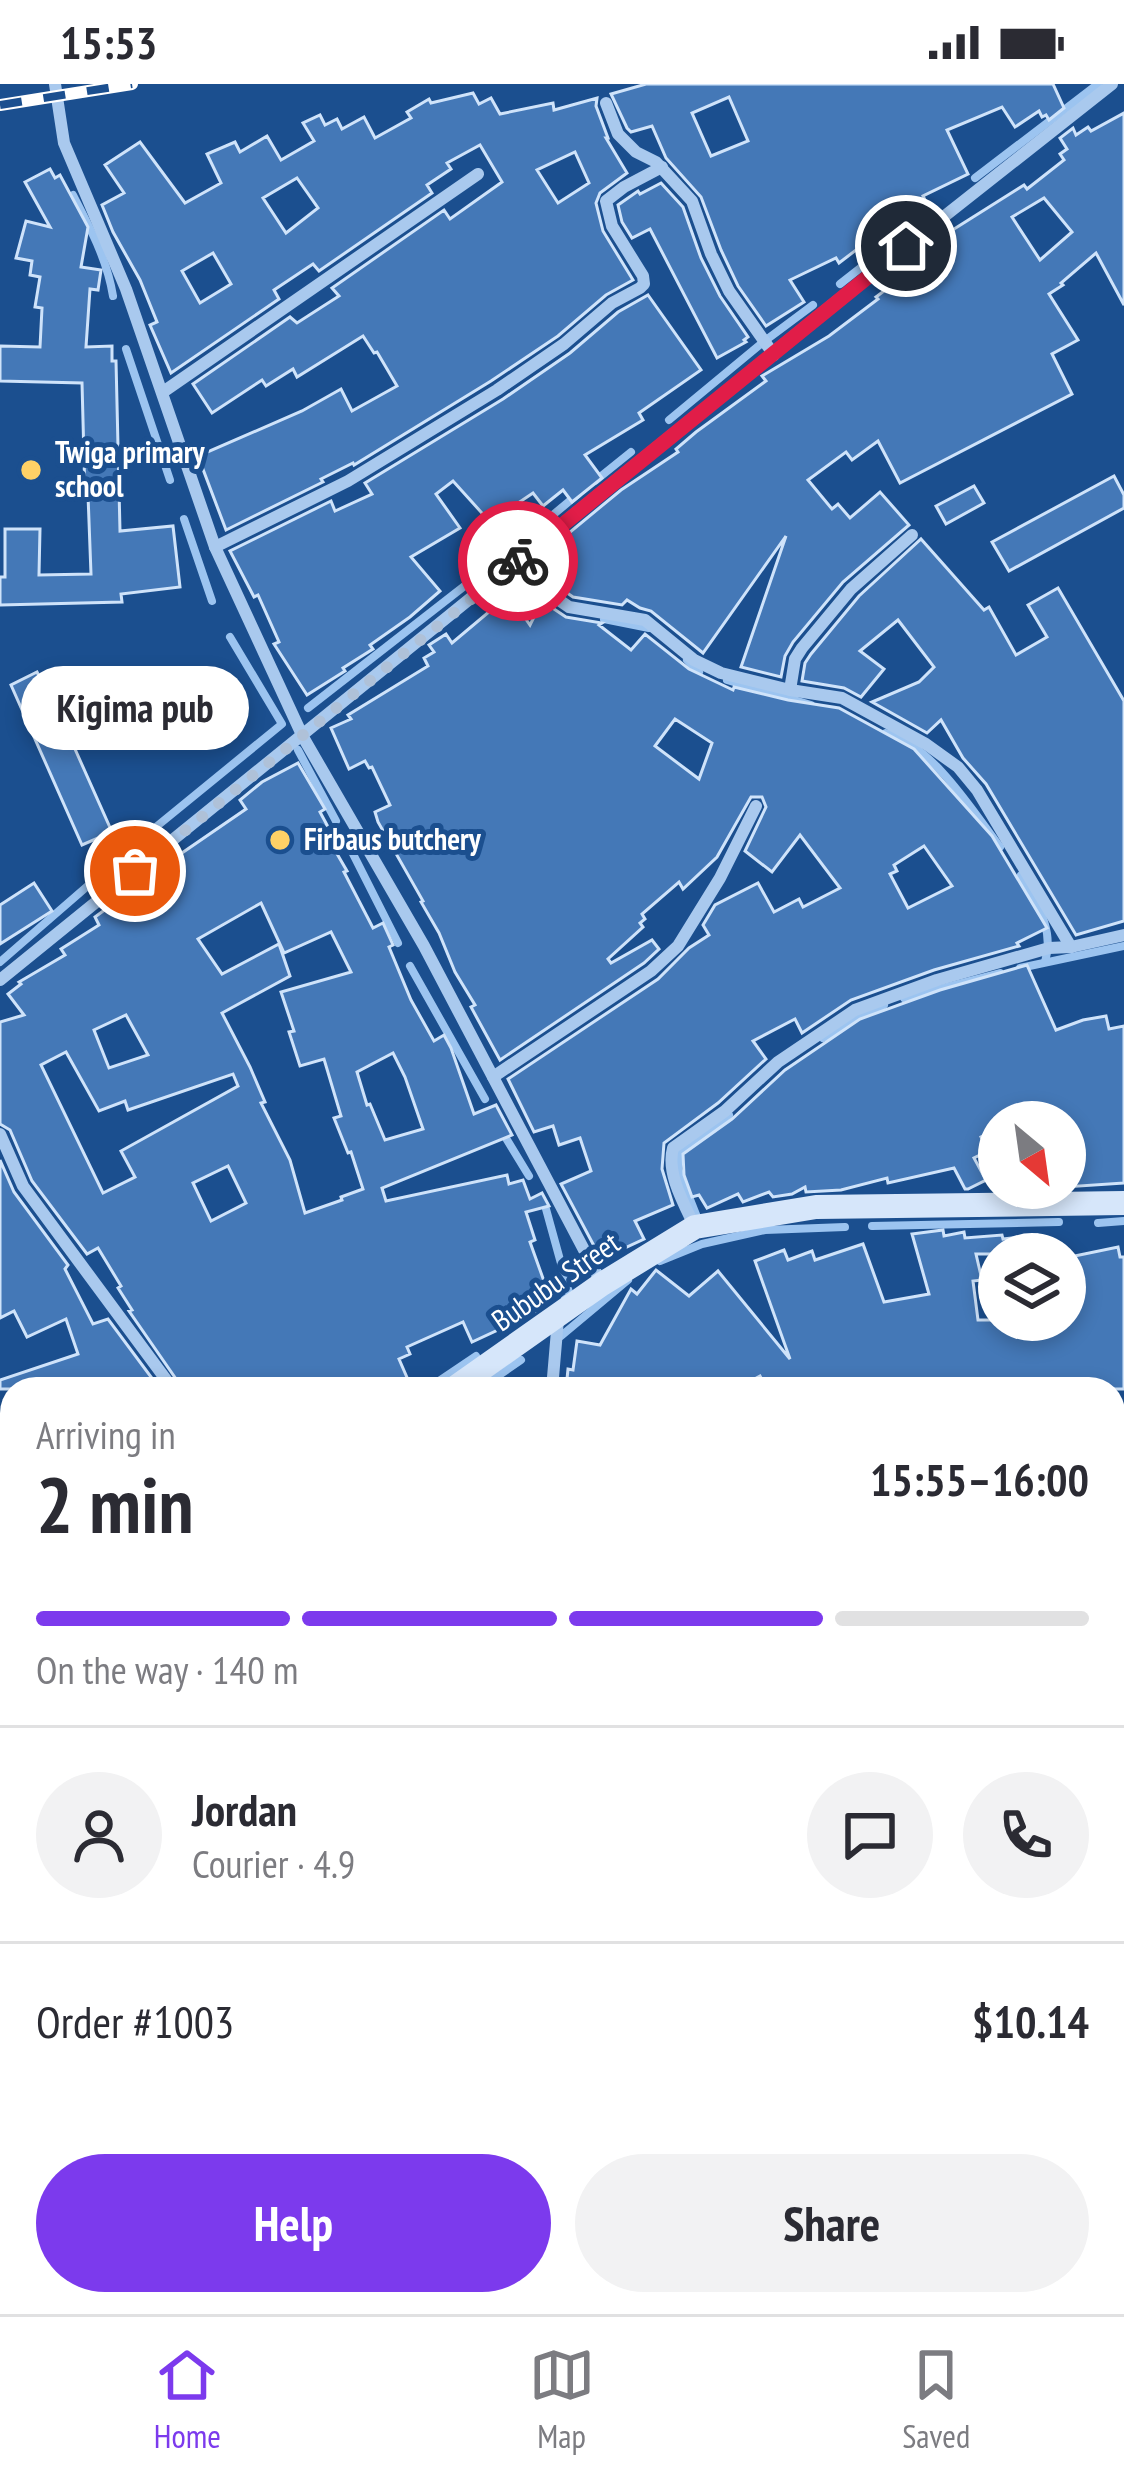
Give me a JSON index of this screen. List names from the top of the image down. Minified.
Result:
{"streets":{"street":["Bububu Street"]},"places":["Twiga primary school","Firbaus butchery","Kigima pub"],"north":"bottom right","page":{"status":"15:53","bubble":"Kigima pub","heading":["2 min","Arriving in","15:55–16:00"],"panel":["Jordan","Courier · 4.9","Order #1003","$10.14"],"bar":"On the way · 140 m","buttons":["Help","Share"],"tabs":["Home","Map","Saved"]}}
